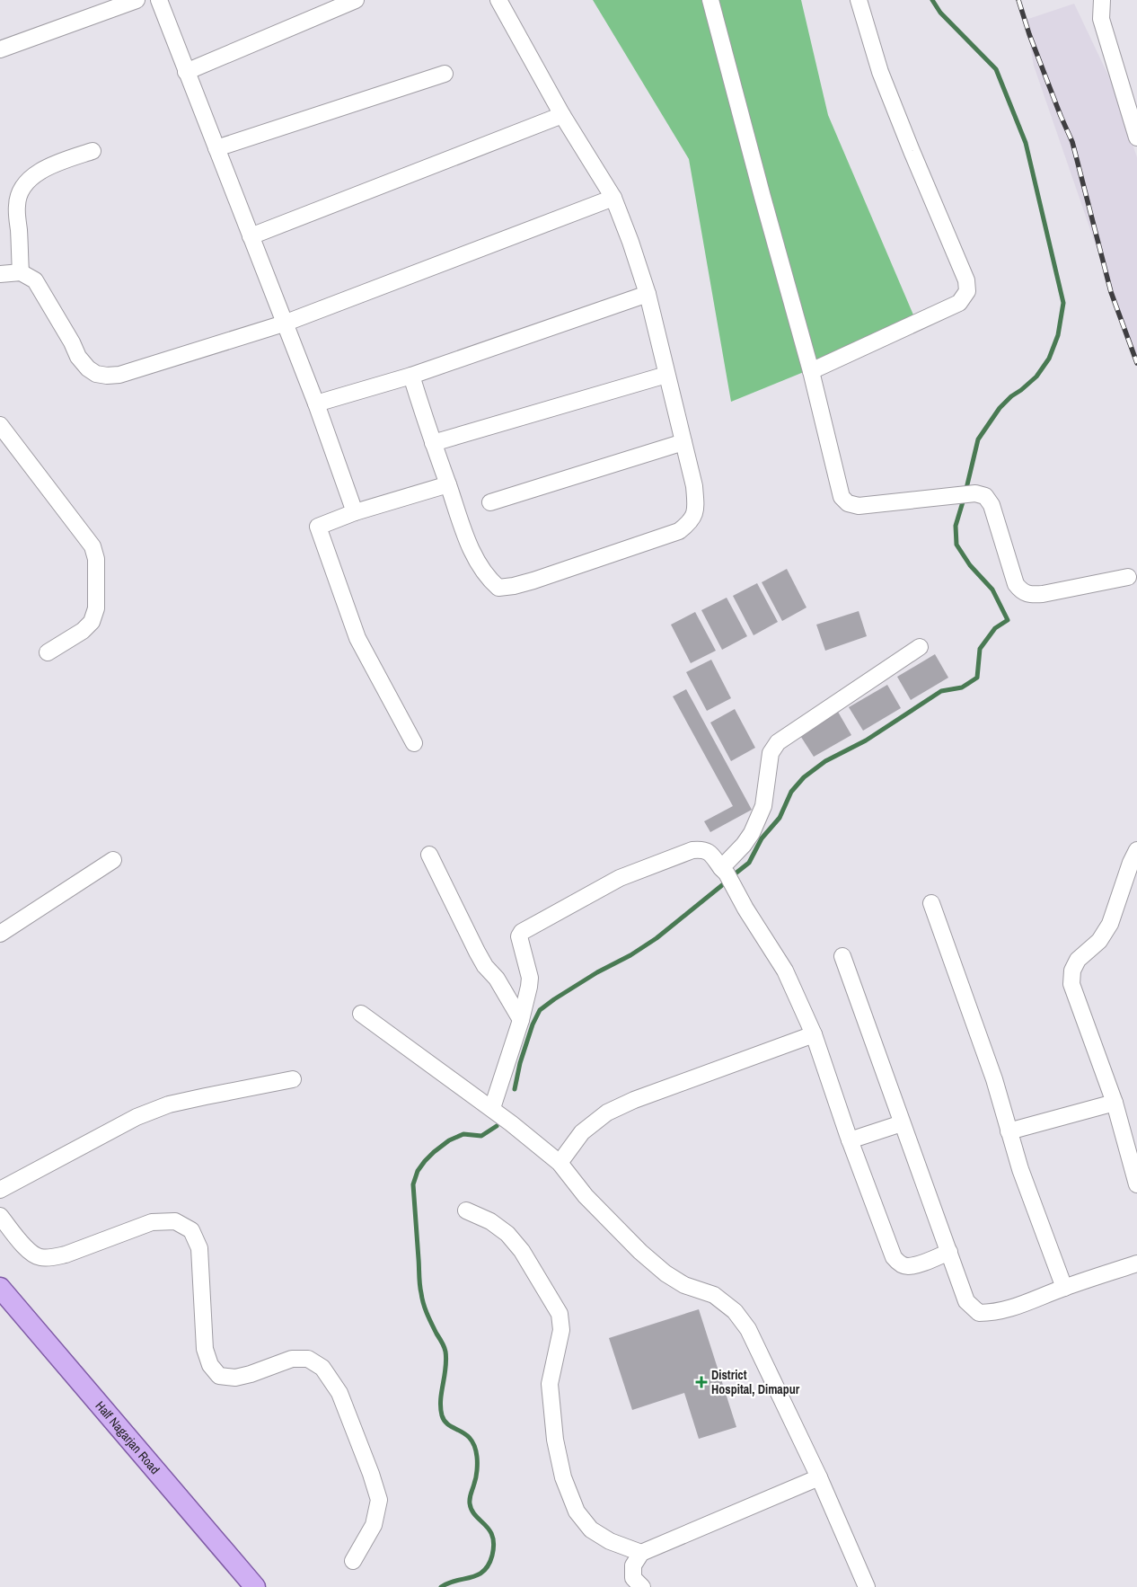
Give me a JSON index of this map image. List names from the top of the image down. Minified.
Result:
{"streets":{"main road":["Half Nagarjan Road"]},"places":{"health":["District Hospital, Dimapur"]}}
